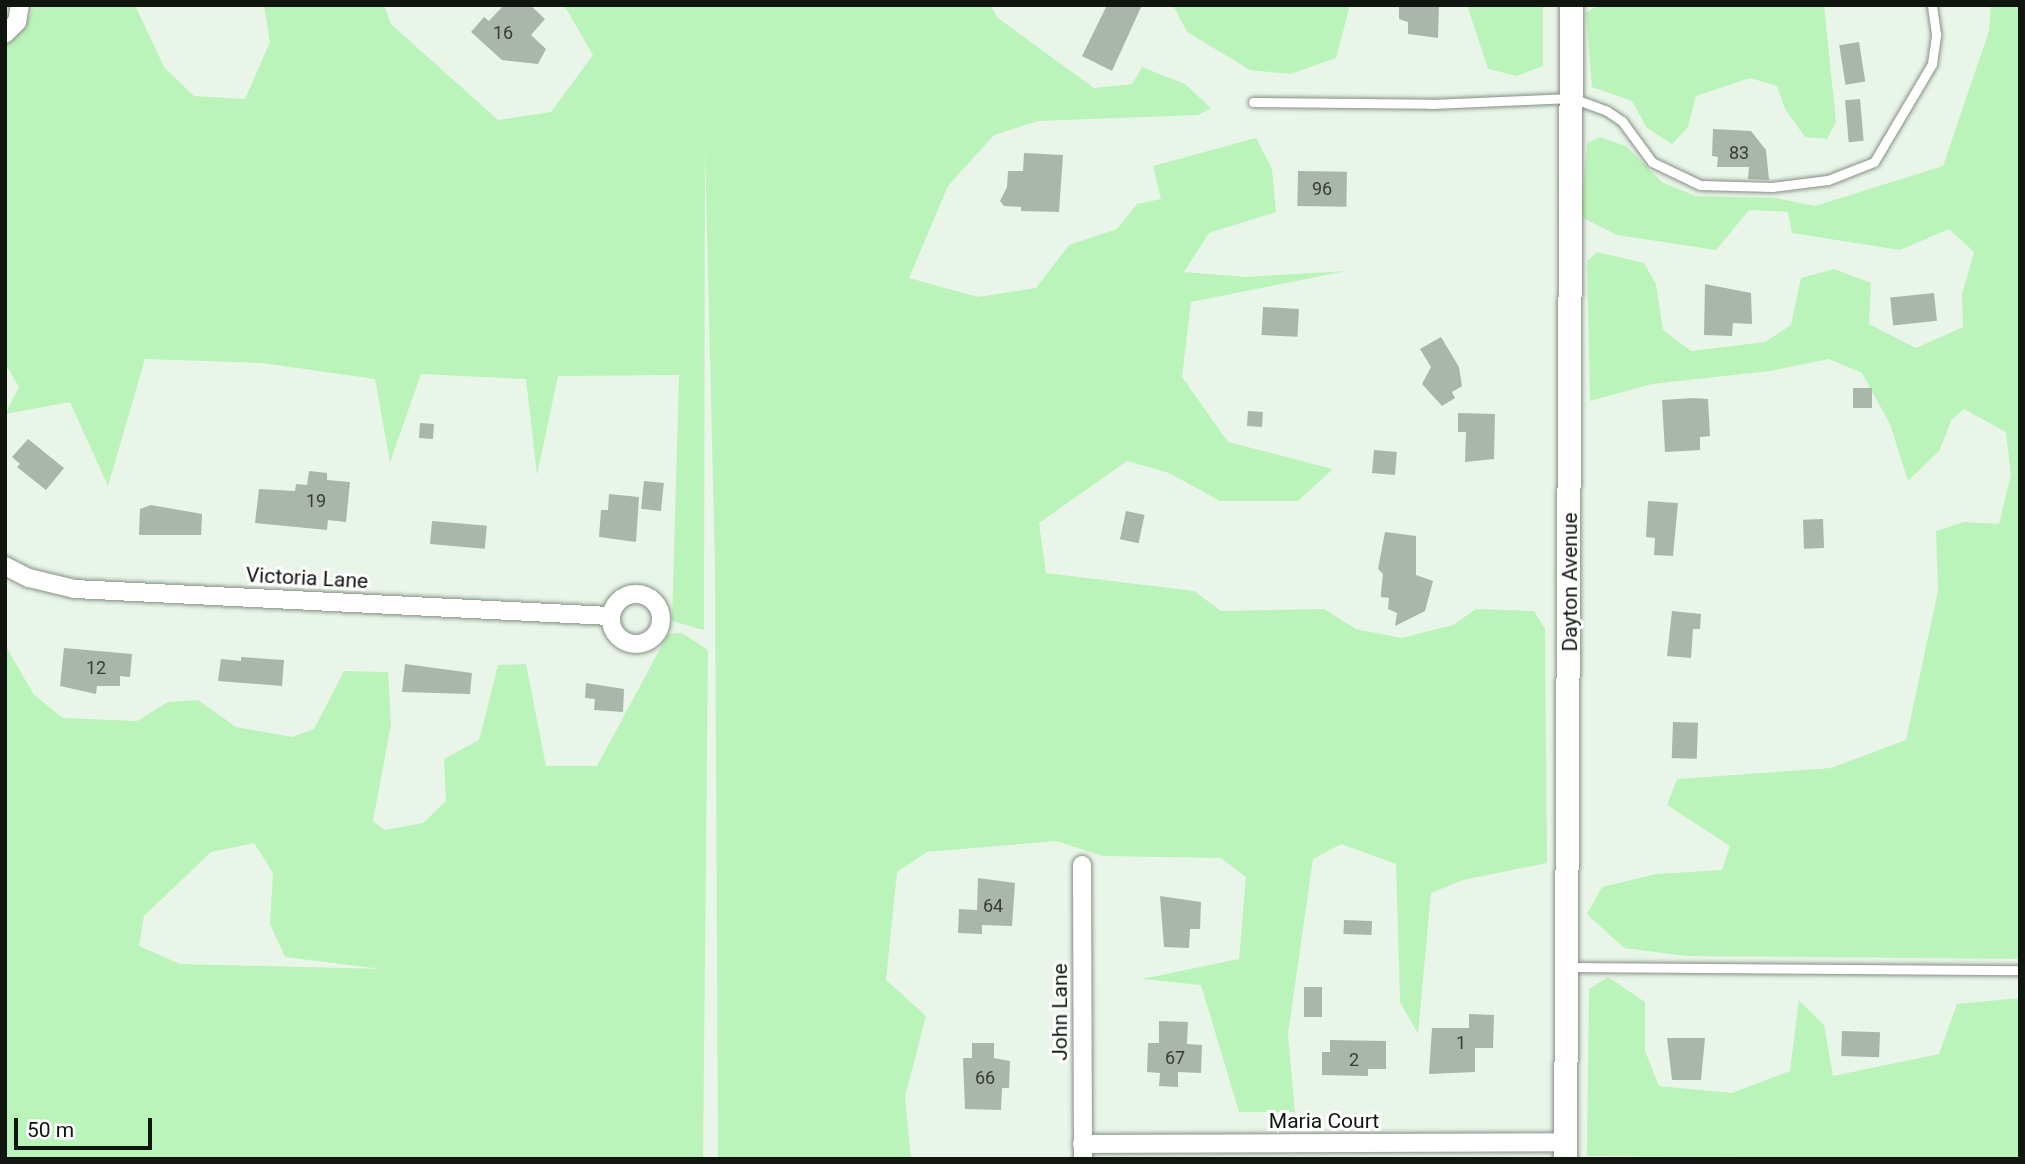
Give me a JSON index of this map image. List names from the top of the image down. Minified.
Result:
{"streets":{"street":["Victoria Lane","Dayton Avenue","John Lane","Maria Court"]},"crossings":[["Dayton Avenue","Maria Court"],["John Lane","Maria Court"]],"house_numbers":["16","83","96","19","12","64","1","67","2","66"],"scale_bar":"50 m"}
